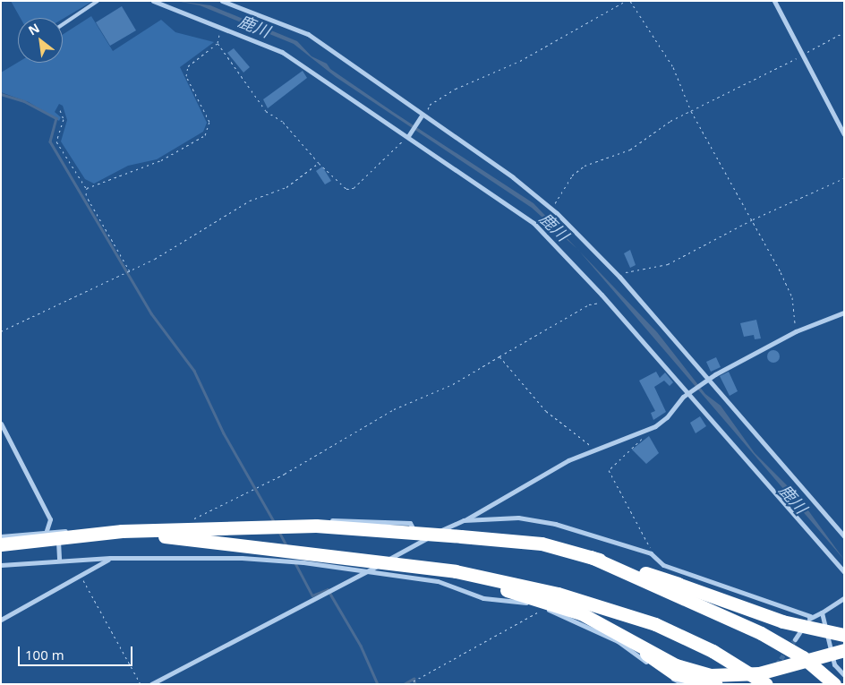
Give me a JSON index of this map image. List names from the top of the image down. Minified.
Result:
{"water":["鹿川"],"scale_bar":"100 m","north":"top left"}
